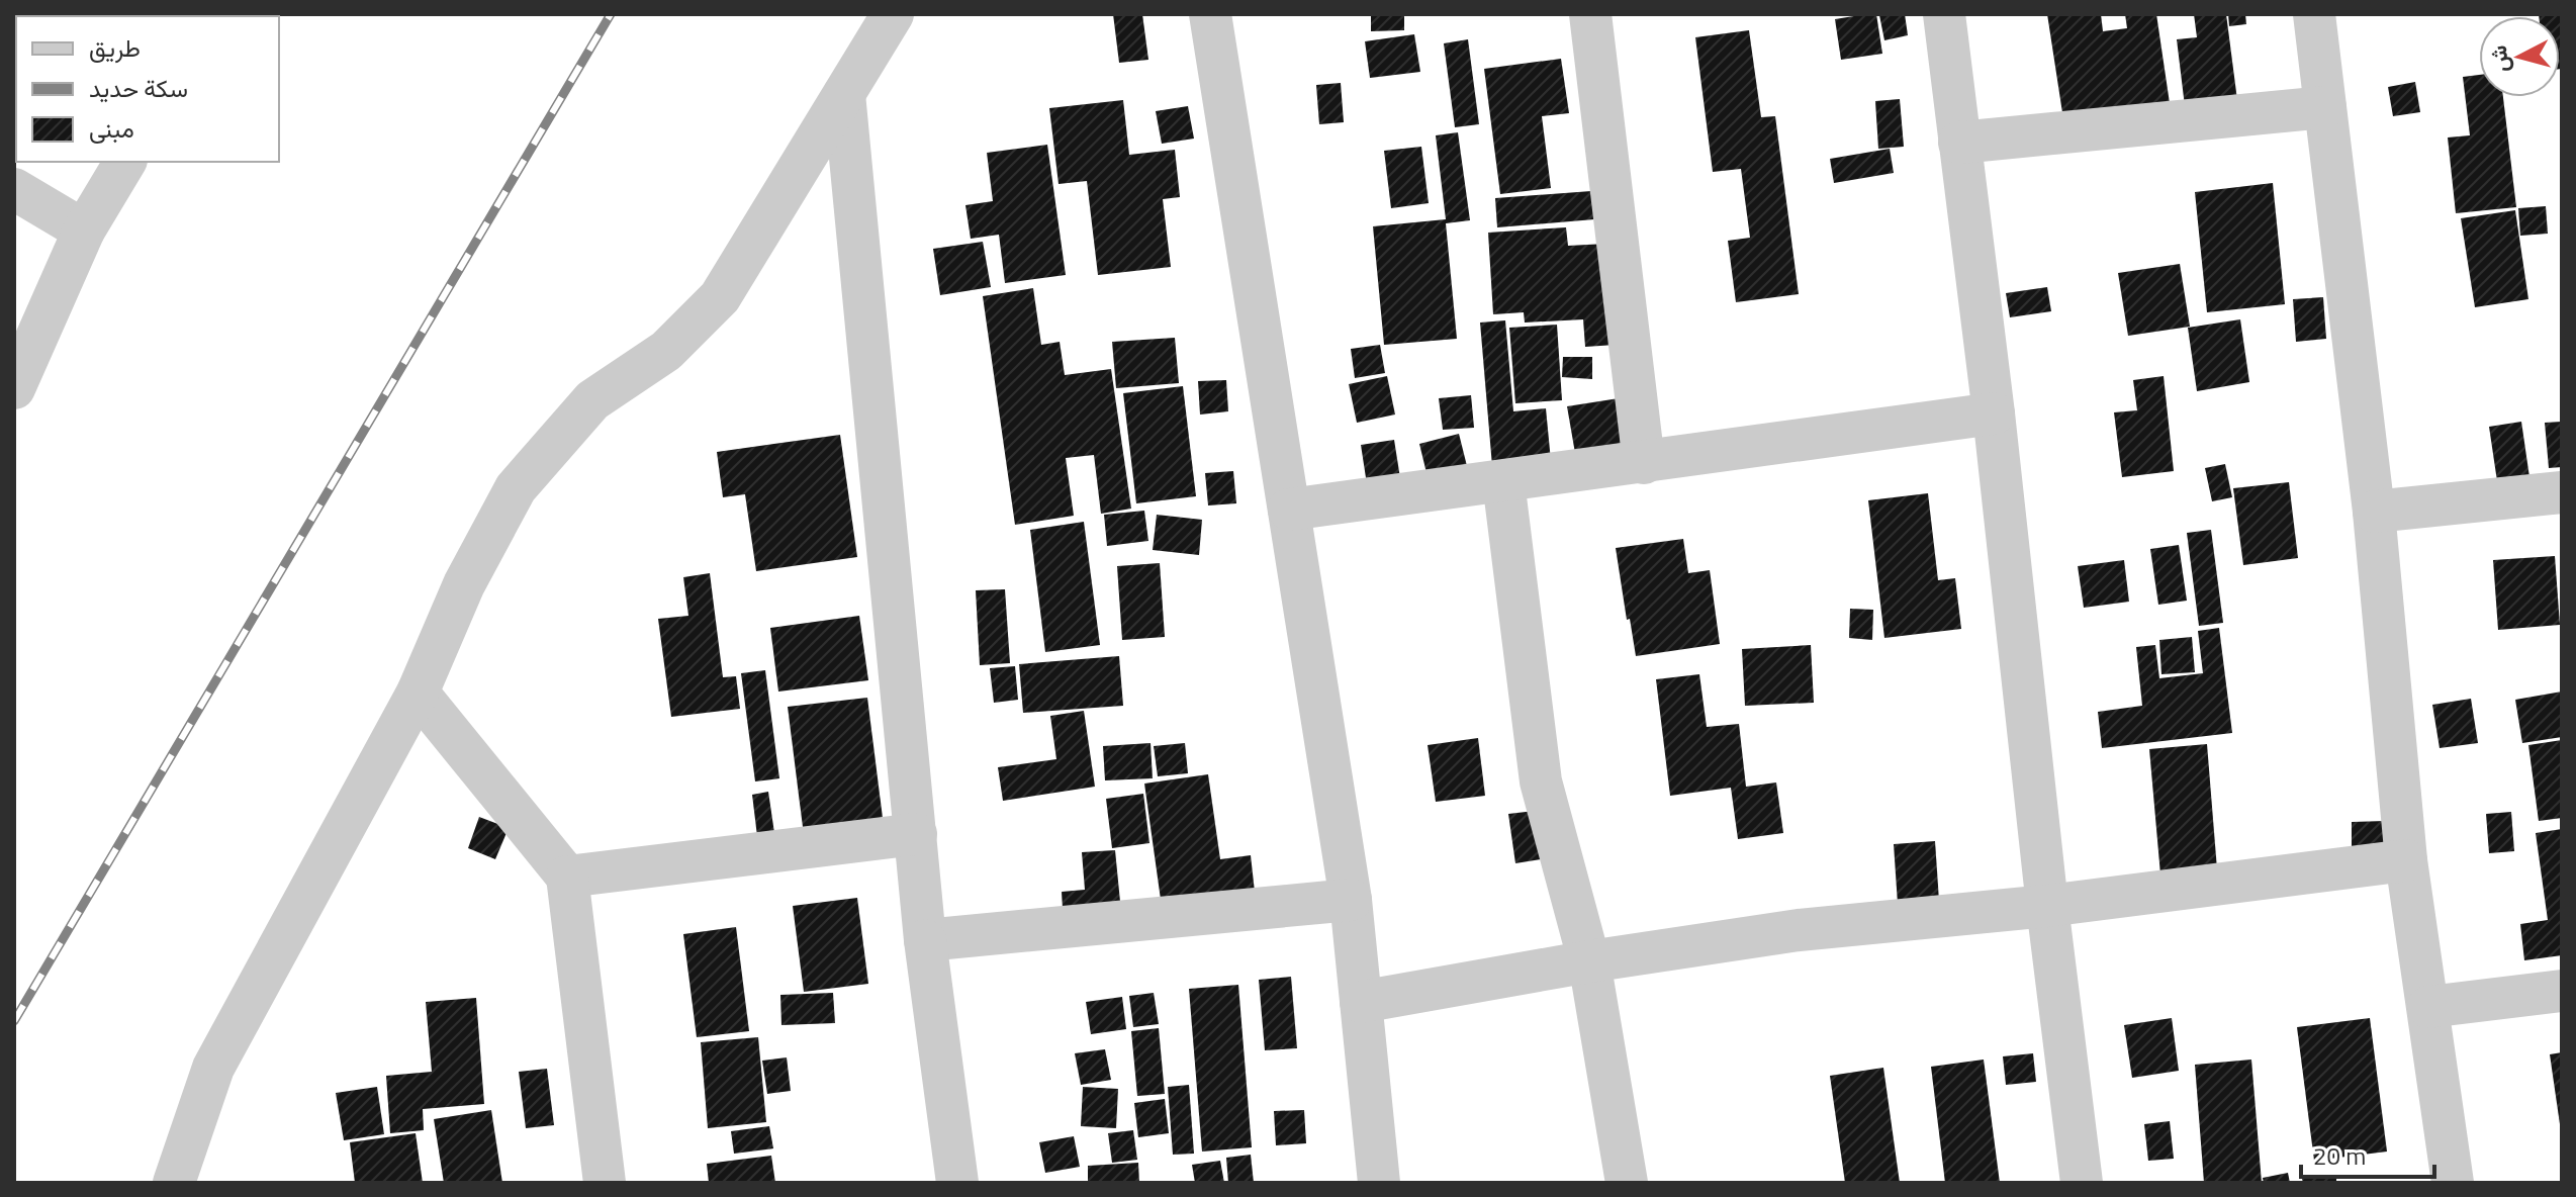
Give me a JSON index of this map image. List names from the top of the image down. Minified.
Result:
{"legend":["طريق","سكة حديد","مبنى"],"scale_bar":"20 m","north":"left"}
